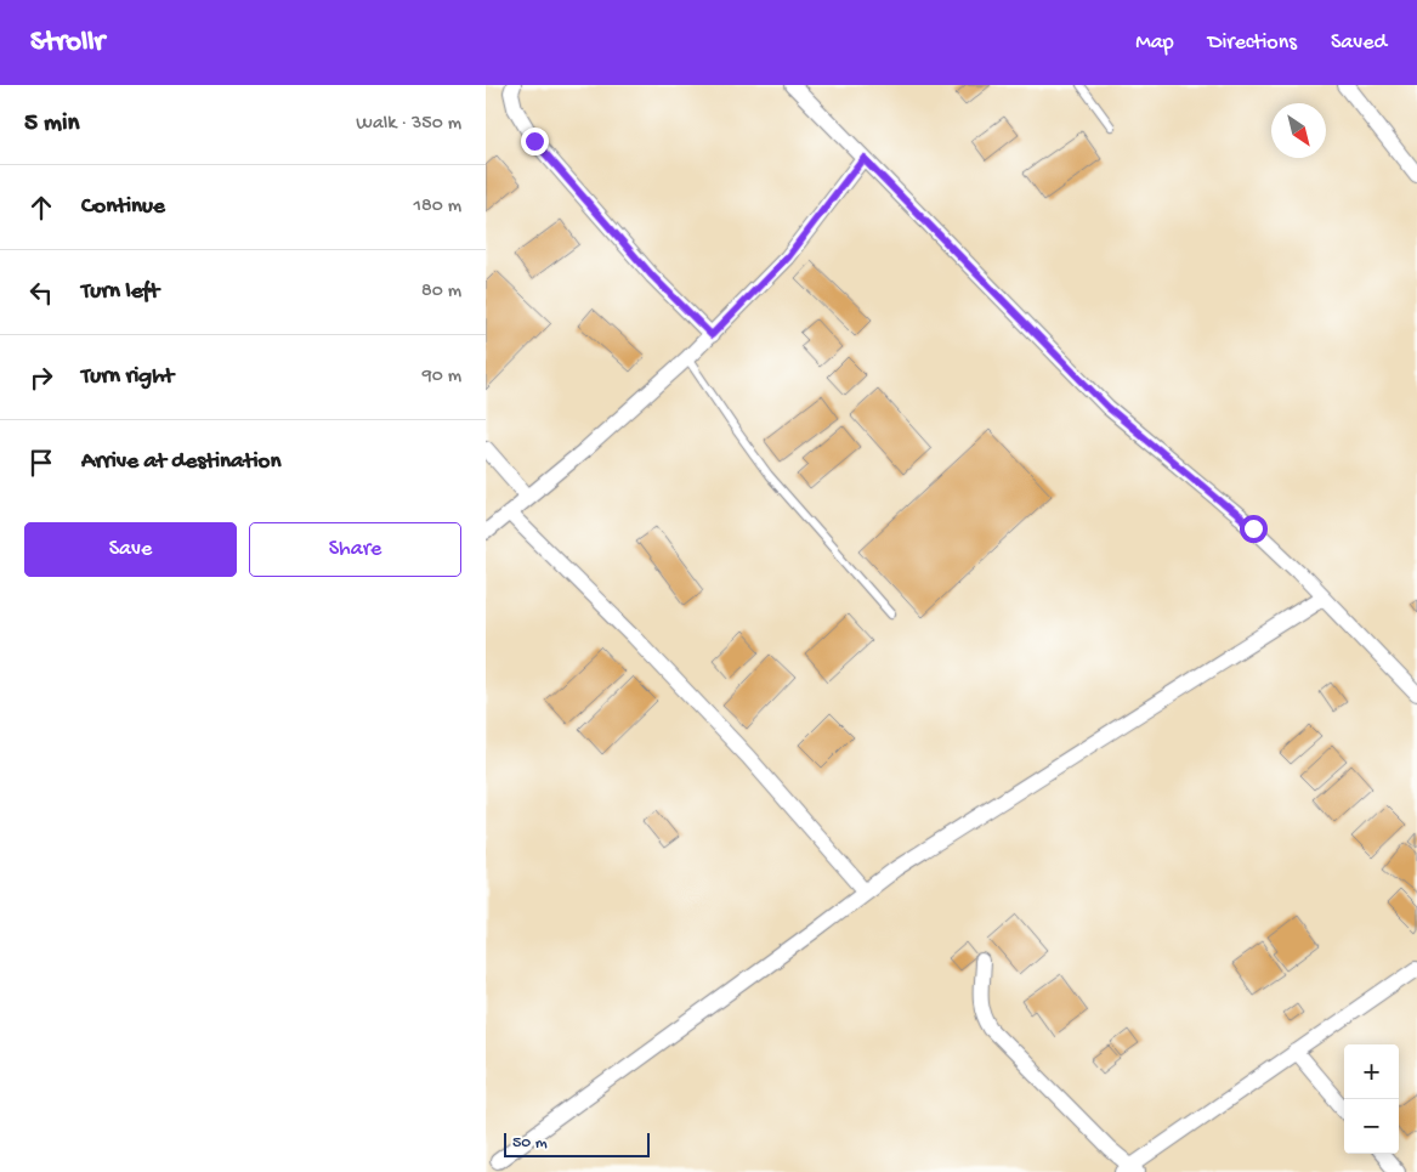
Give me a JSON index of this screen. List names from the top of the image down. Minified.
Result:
{"scale_bar":"50 m","north":"bottom right","page":{"header":"Strollr","nav":["Map","Directions","Saved"],"heading":["5 min","Walk · 350 m"],"list":[["Continue","180 m"],["Turn left","80 m"],["Turn right","90 m"],"Arrive at destination"],"buttons":["Save","Share"],"map_buttons":["+","−"],"scale":"50 m"}}
